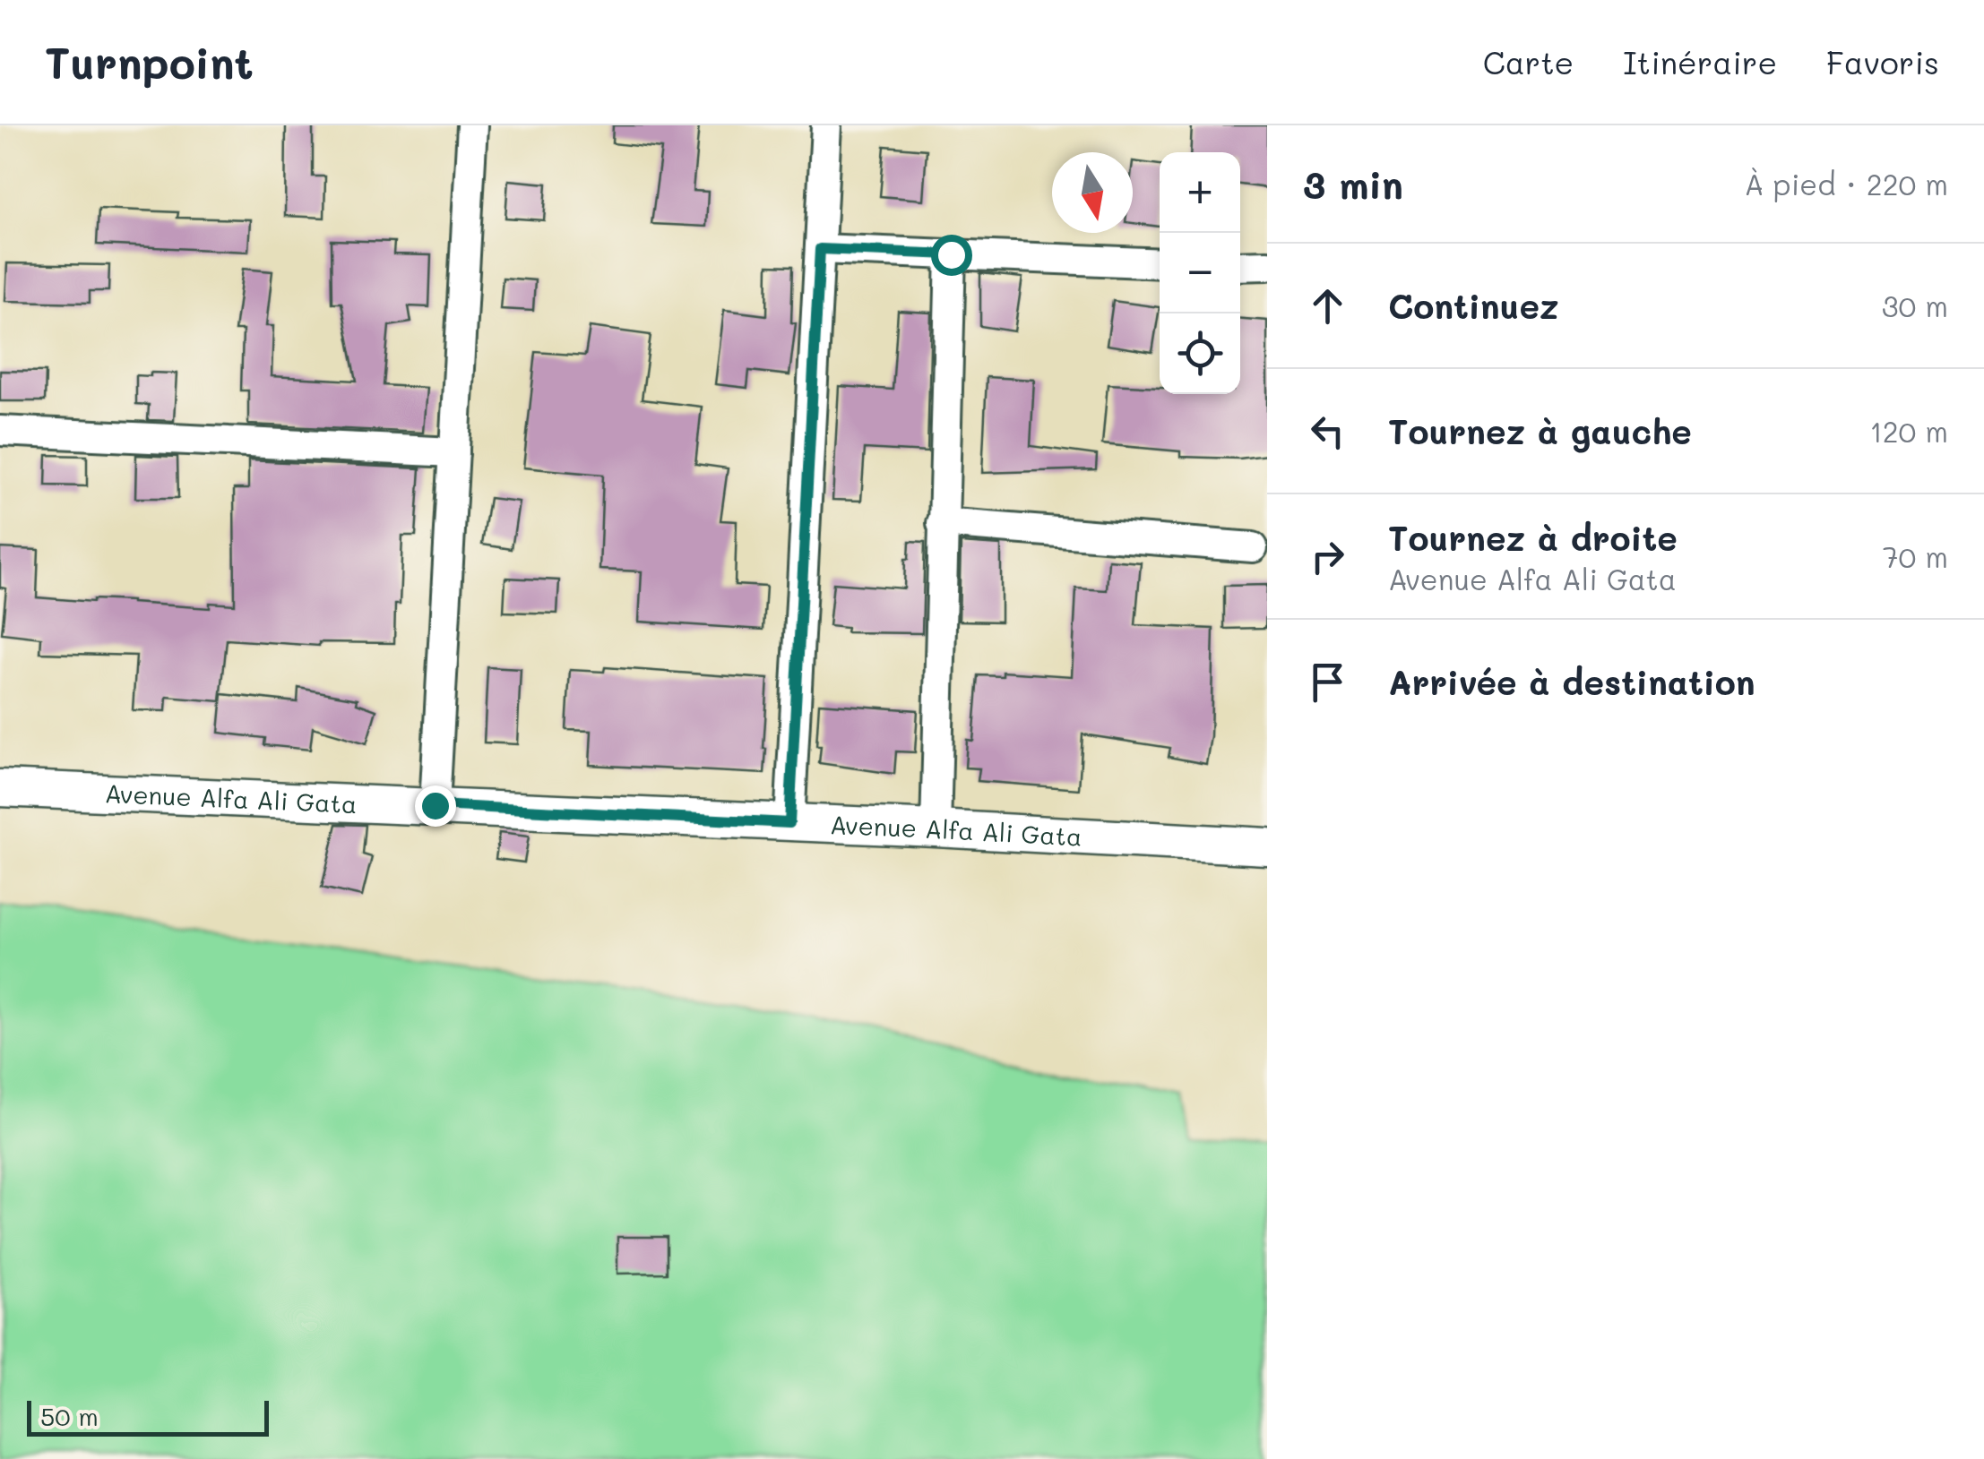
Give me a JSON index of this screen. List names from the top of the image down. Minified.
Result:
{"streets":{"street":["Avenue Alfa Ali Gata"]},"scale_bar":"50 m","north":"bottom","page":{"header":"Turnpoint","nav":["Carte","Itinéraire","Favoris"],"heading":["3 min","À pied · 220 m"],"map_buttons":["+","−"],"list":[["Continuez","30 m"],["Tournez à gauche","120 m"],["Tournez à droite","Avenue Alfa Ali Gata","70 m"],"Arrivée à destination"],"scale":"50 m"}}
